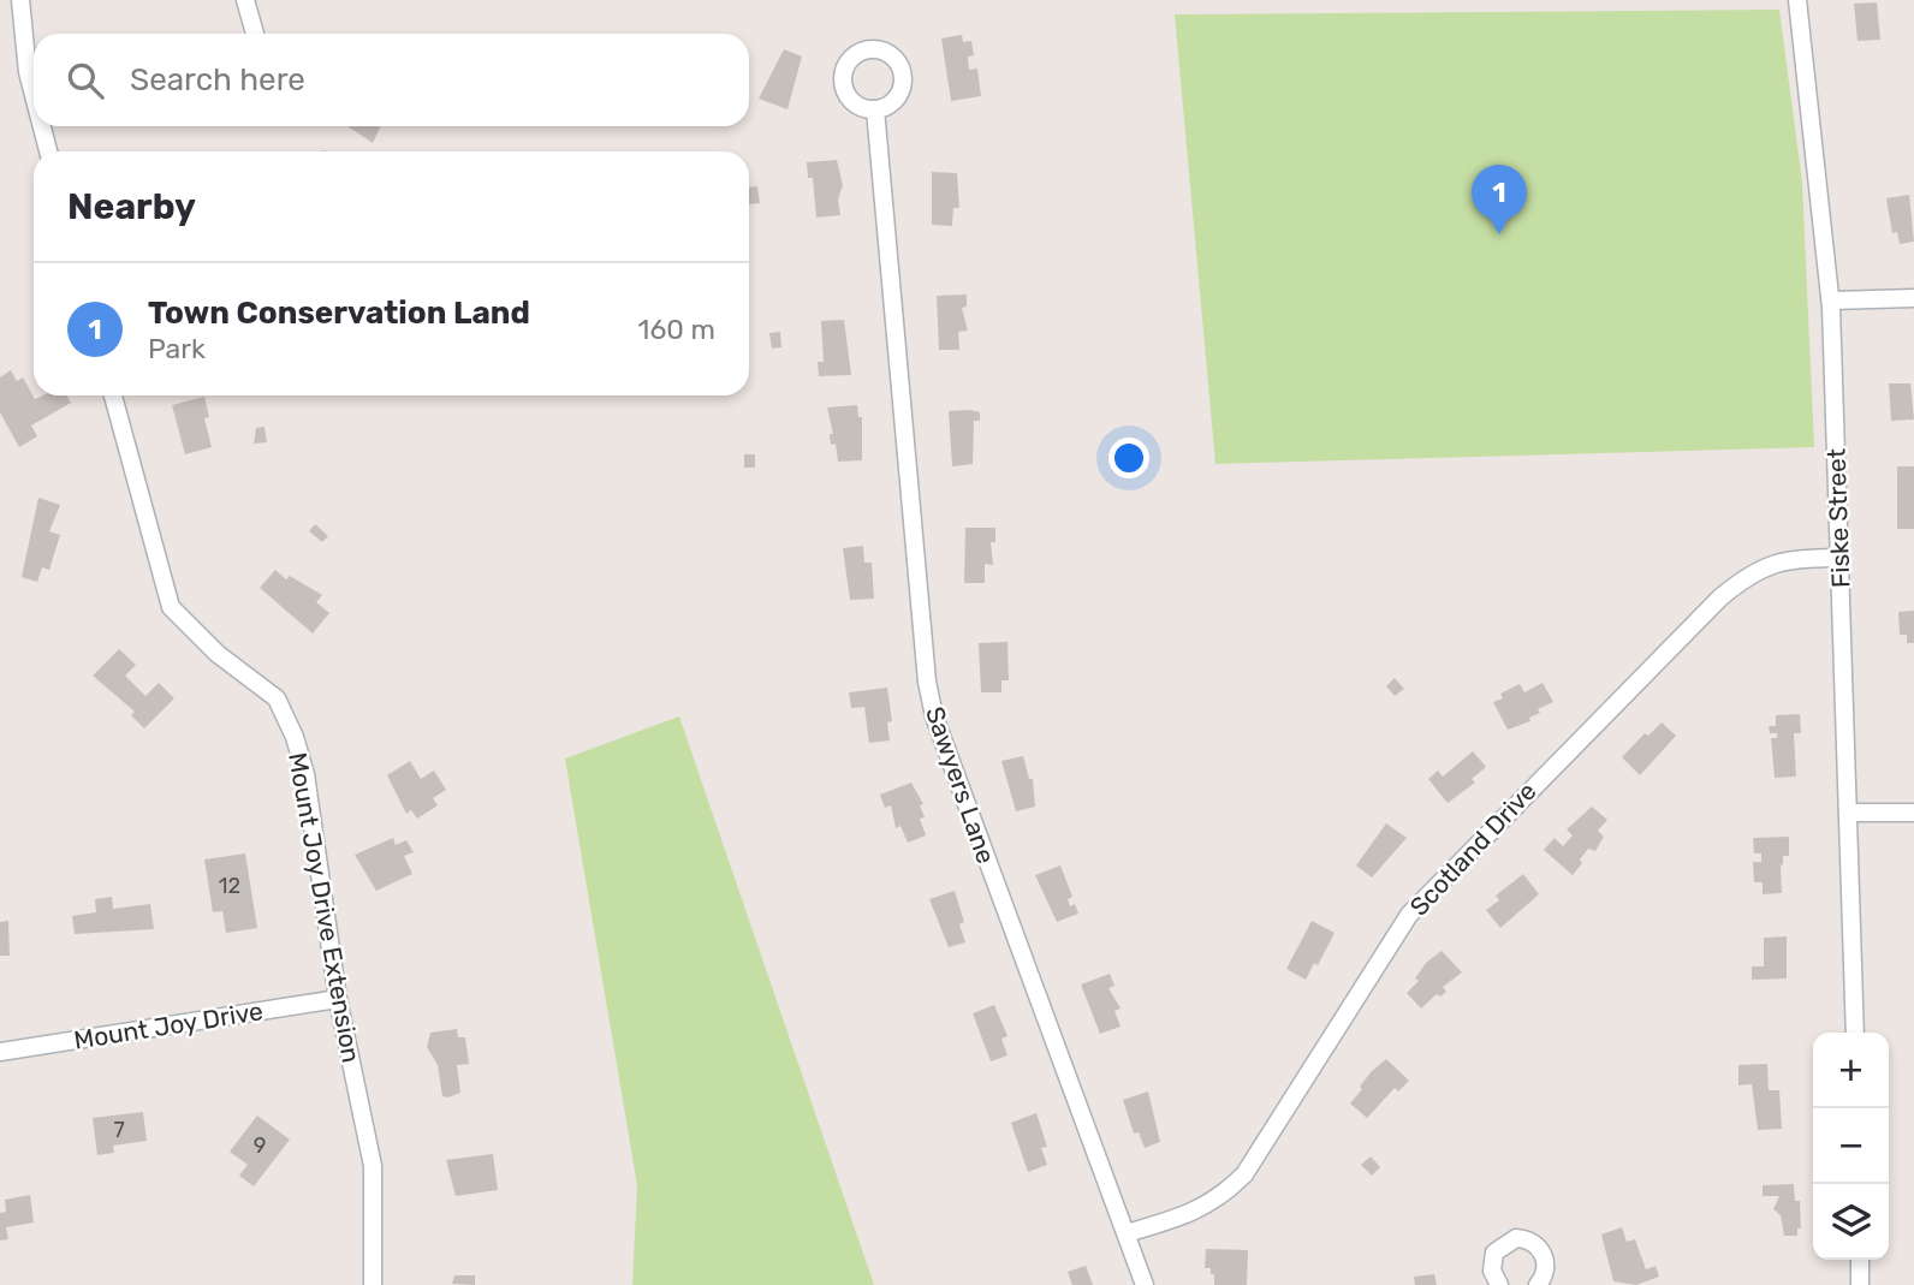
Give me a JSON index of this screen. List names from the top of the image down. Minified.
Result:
{"streets":{"street":["Fiske Street","Sawyers Lane","Scotland Drive","Mount Joy Drive Extension","Mount Joy Drive"]},"crossings":[["Fiske Street","Scotland Drive"],["Sawyers Lane","Scotland Drive"],["Mount Joy Drive Extension","Mount Joy Drive"]],"house_numbers":["12","7","9"],"page":{"search":"Search here","heading":"Nearby","pins":"1","list":[{"mark":"1","name":"Town Conservation Land","note":"Park","value":"160 m"}],"map_buttons":["+","−"]}}
